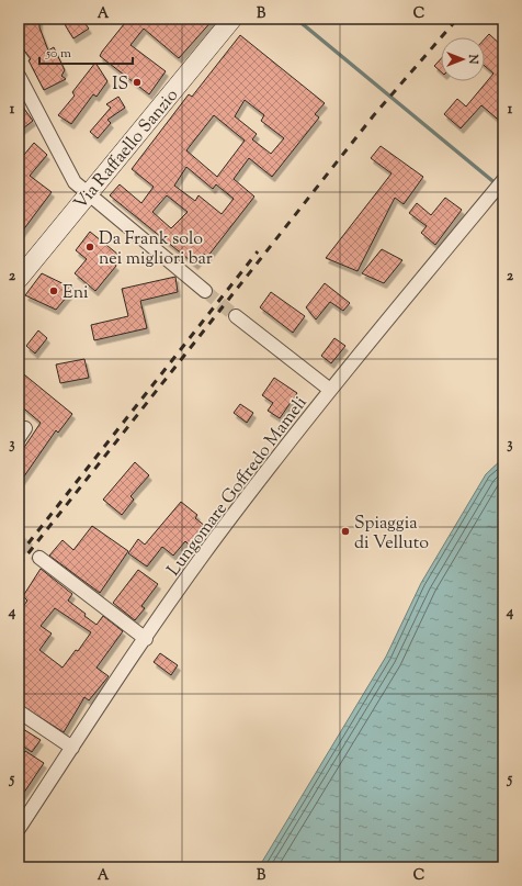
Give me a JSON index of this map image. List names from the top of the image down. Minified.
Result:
{"streets":{"main road":["Via Raffaello Sanzio"],"street":["Lungomare Goffredo Mameli"]},"places":["IS","Da Frank solo nei migliori bar","Eni","Spiaggia di Velluto"],"scale_bar":"50 m","north":"right","grid":{"columns":["A","B","C"],"rows":["1","2","3","4","5"]}}
